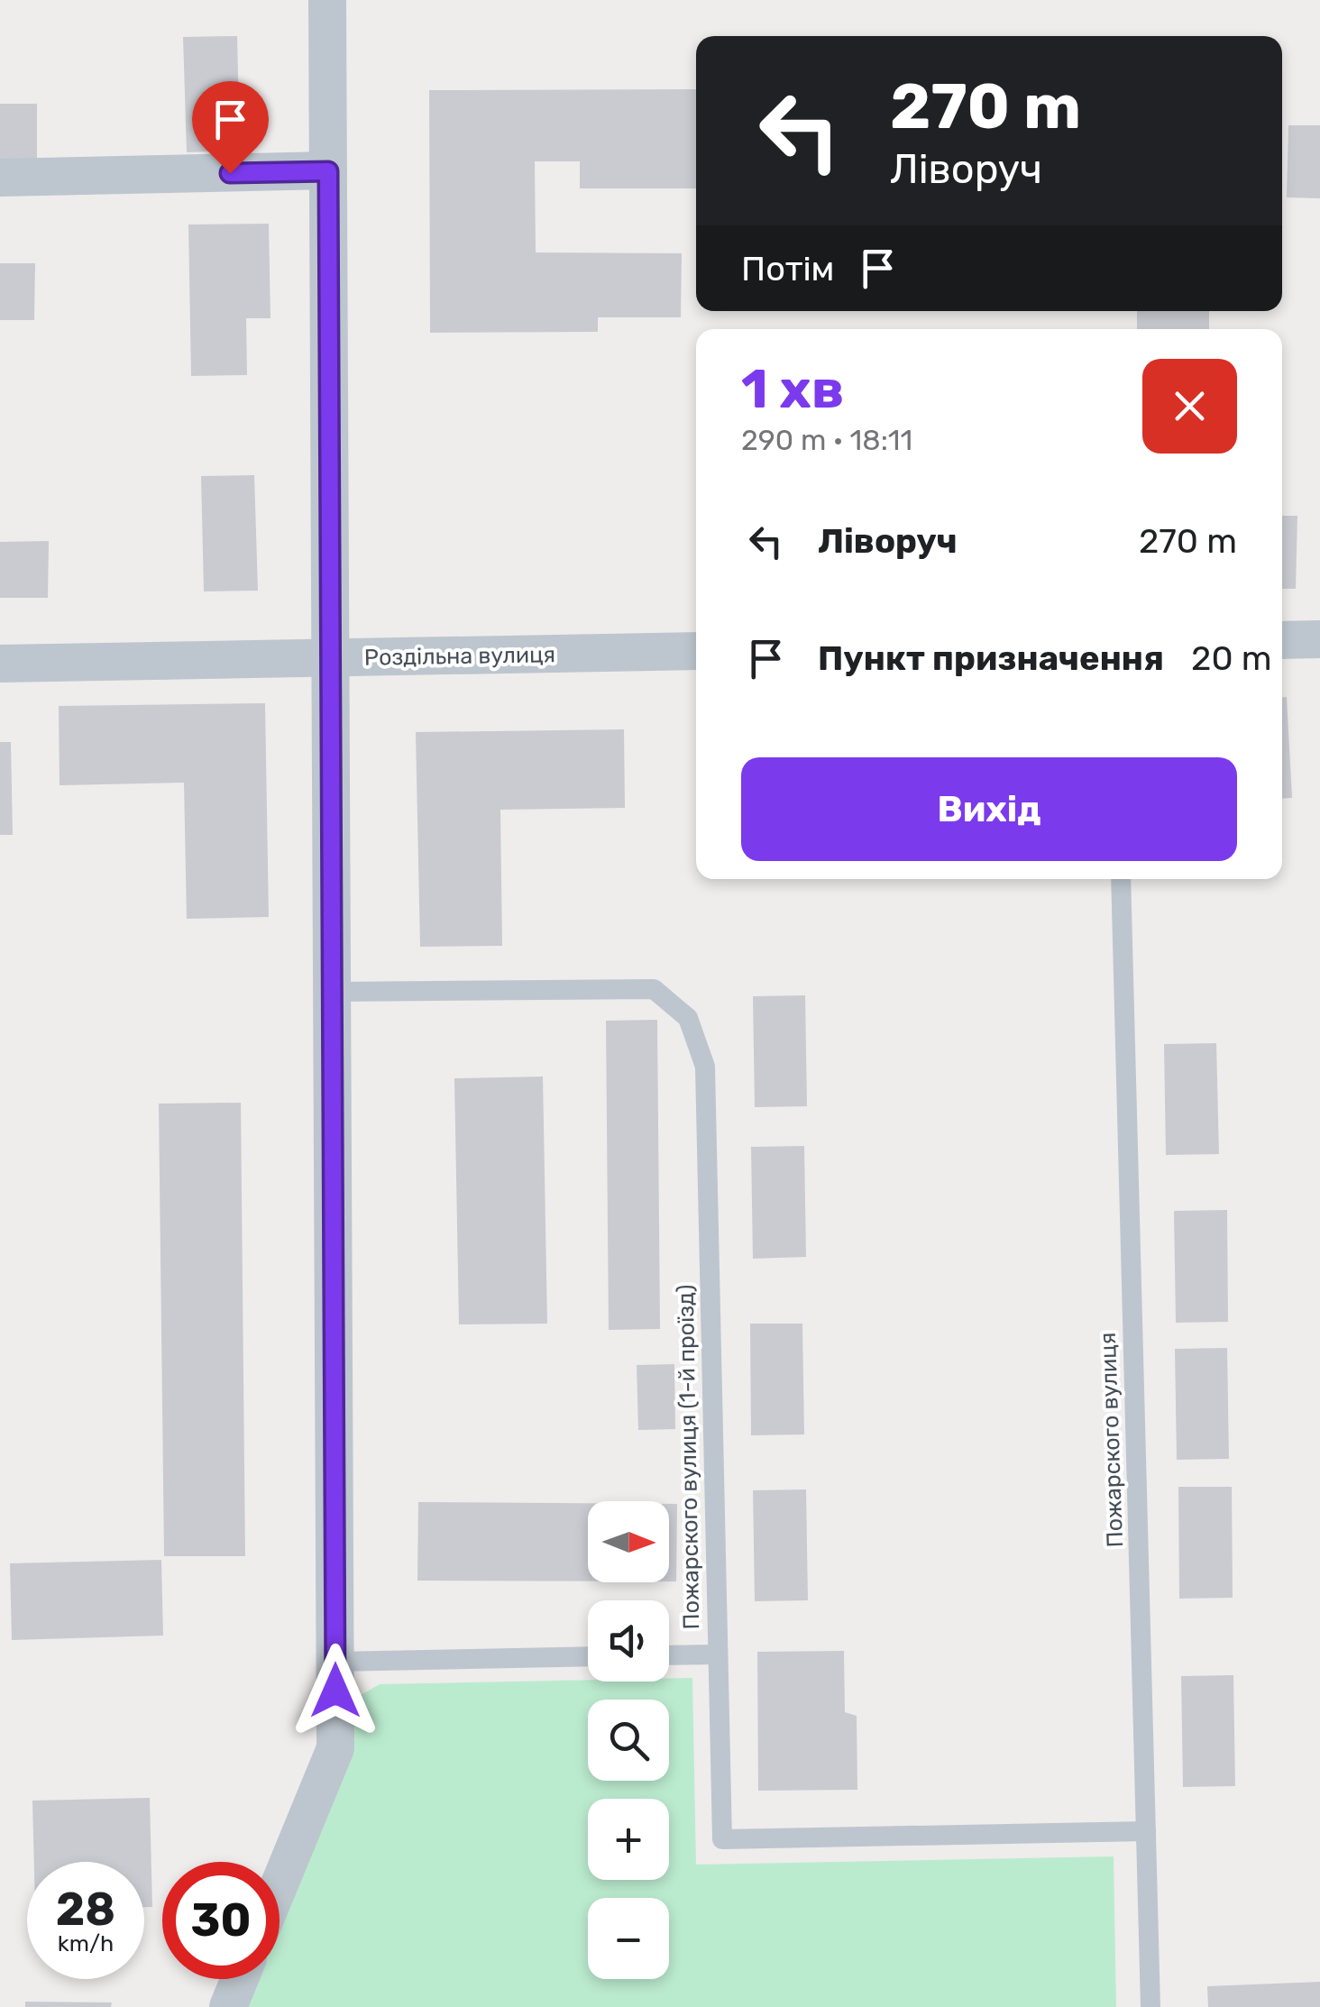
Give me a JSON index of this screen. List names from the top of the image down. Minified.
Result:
{"streets":{"street":["Роздільна вулиця"],"lane":["Пожарского вулиця","Пожарского вулиця (1-й проїзд)"]},"crossings":[["Пожарского вулиця","Пожарского вулиця (1-й проїзд)"]],"north":"right","page":{"turn":["270 m","Ліворуч"],"then":"Потім","heading":["1 хв","290 m · 18:11"],"list":[{"name":"Ліворуч","value":"270 m"},{"name":"Пункт призначення","value":"20 m"}],"buttons":"Вихід","map_buttons":["+","−"],"speed":"28 km/h","limit":"30"}}
